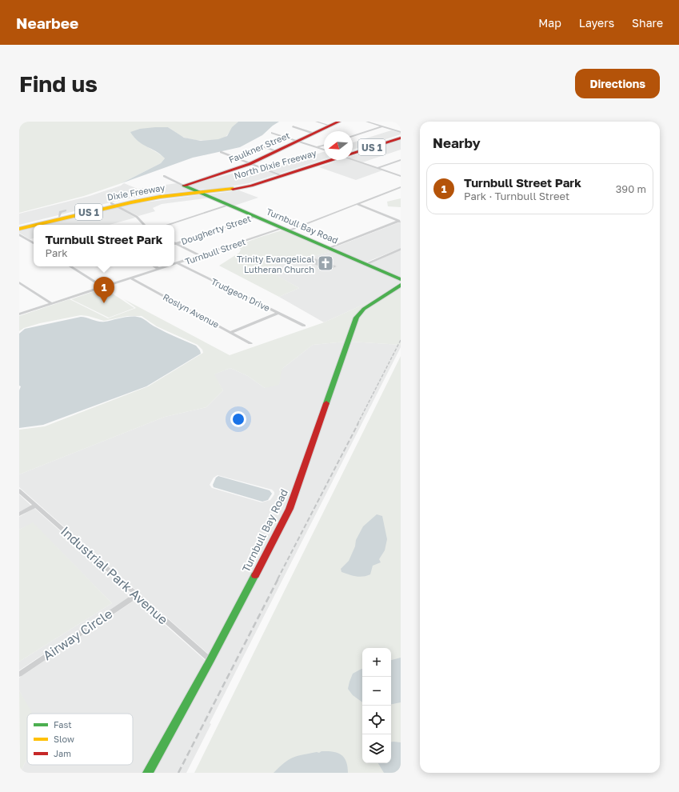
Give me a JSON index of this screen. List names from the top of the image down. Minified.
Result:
{"streets":{"street":["Faulkner Street","US 1","North Dixie Freeway","Dixie Freeway","Turnbull Bay Road","Dougherty Street","Turnbull Street","Trudgeon Drive","Roslyn Avenue","Industrial Park Avenue","Airway Circle"]},"crossings":[["Faulkner Street","Turnbull Bay Road"],["North Dixie Freeway","Dixie Freeway"],["North Dixie Freeway","Turnbull Bay Road"],["Dixie Freeway","Turnbull Bay Road"],["Turnbull Bay Road","Dougherty Street"],["Turnbull Bay Road","Turnbull Street"],["Turnbull Bay Road","Industrial Park Avenue"],["Turnbull Street","Trudgeon Drive"],["Turnbull Street","Roslyn Avenue"],["Industrial Park Avenue","Airway Circle"]],"places":{"church":["Trinity Evangelical Lutheran Church"]},"legend":["Fast","Slow","Jam"],"north":"left","page":{"header":"Nearbee","nav":["Map","Layers","Share"],"buttons":"Directions","title":"Find us","heading":"Nearby","list":[{"mark":"1","name":"Turnbull Street Park","note":"Park · Turnbull Street","value":"390 m"}],"popup":["Turnbull Street Park","Park"],"pins":"1","map_buttons":["+","−"]}}
